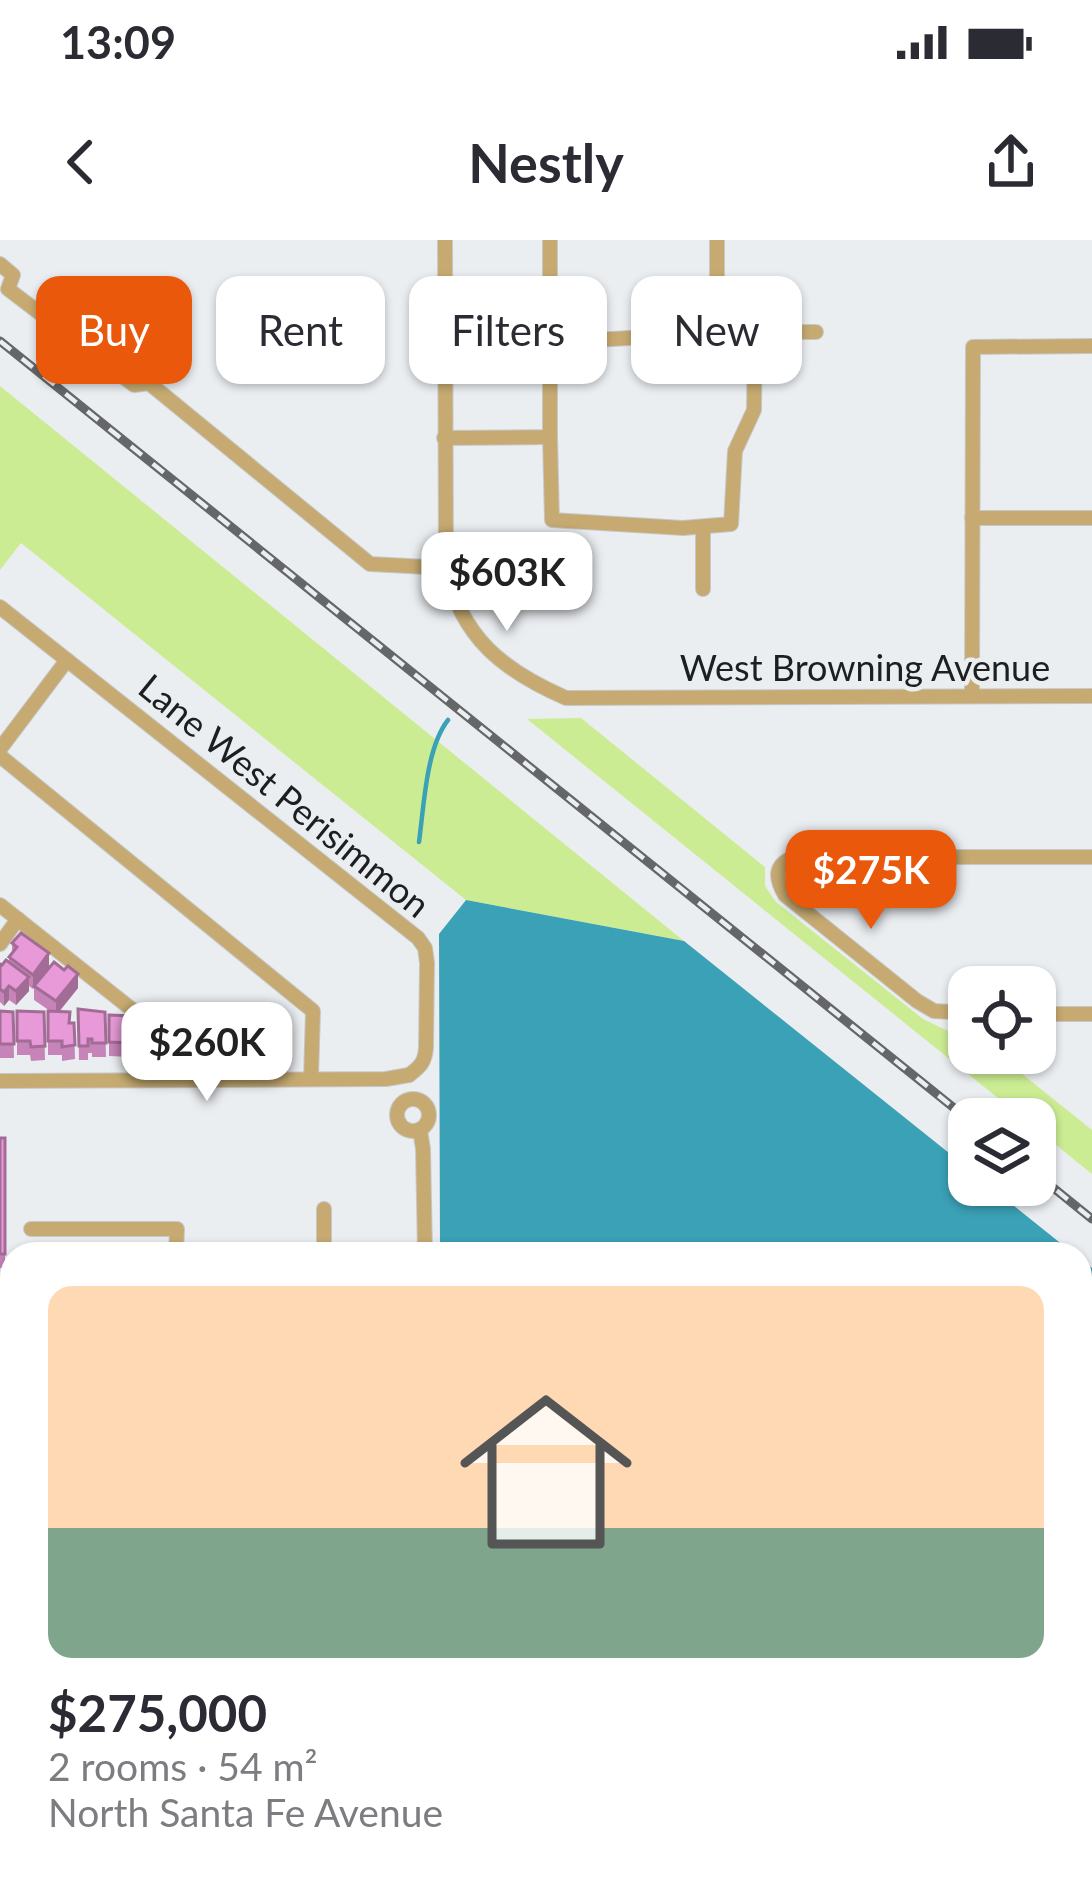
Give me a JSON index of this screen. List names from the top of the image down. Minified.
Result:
{"streets":{"street":["West Browning Avenue","Lane West Perisimmon"]},"page":{"status":"13:09","header":"Nestly","chip":["Buy","Rent","Filters","New"],"price":["$603K","$275K","$260K"],"list":[{"name":"$275,000","note":"2 rooms · 54 m² · North Santa Fe Avenue"}]}}
